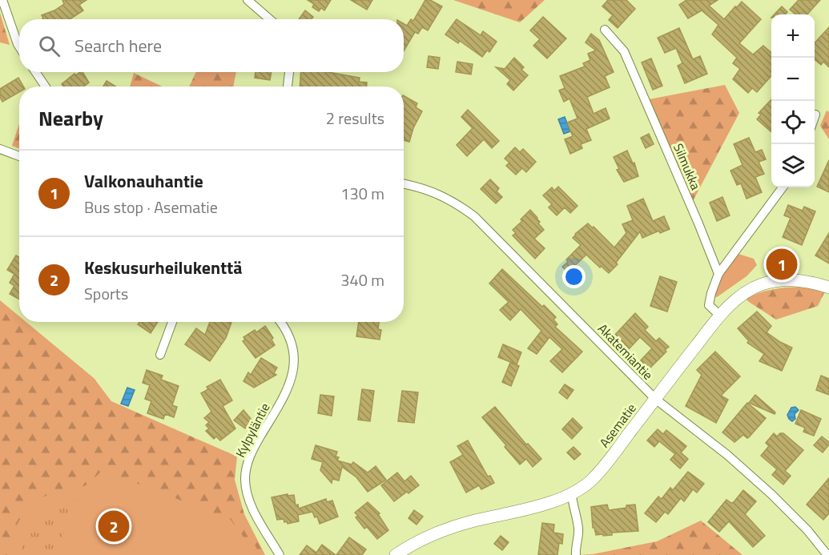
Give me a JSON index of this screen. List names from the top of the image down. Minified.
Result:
{"streets":{"street":["Silmukka","Akatemiantie","Asematie","Kylpyläntie"]},"crossings":[["Akatemiantie","Asematie"]],"page":{"map_buttons":["+","−"],"search":"Search here","heading":["Nearby","2 results"],"list":[{"mark":"1","name":"Valkonauhantie","note":"Bus stop · Asematie","value":"130 m"},{"mark":"2","name":"Keskusurheilukenttä","note":"Sports","value":"340 m"}],"pins":["1","2"]}}
